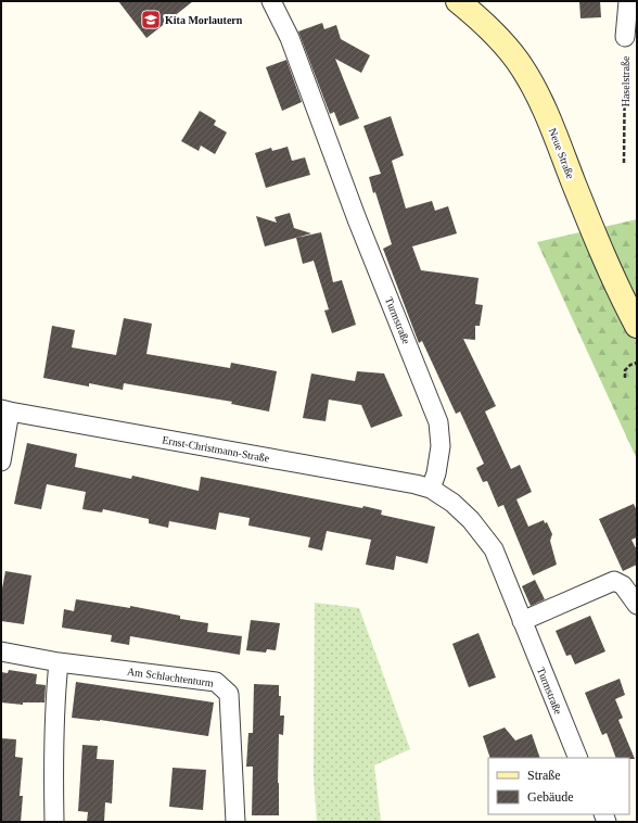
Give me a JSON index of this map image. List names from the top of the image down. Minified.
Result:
{"streets":{"main road":["Neue Straße"],"street":["Turmstraße","Ernst-Christmann-Straße","Am Schlachtenturm"],"path":["Haselstraße"]},"crossings":[["Turmstraße","Ernst-Christmann-Straße"]],"places":{"school or university":["Kita Morlautern"]},"legend":["Straße","Gebäude"]}
